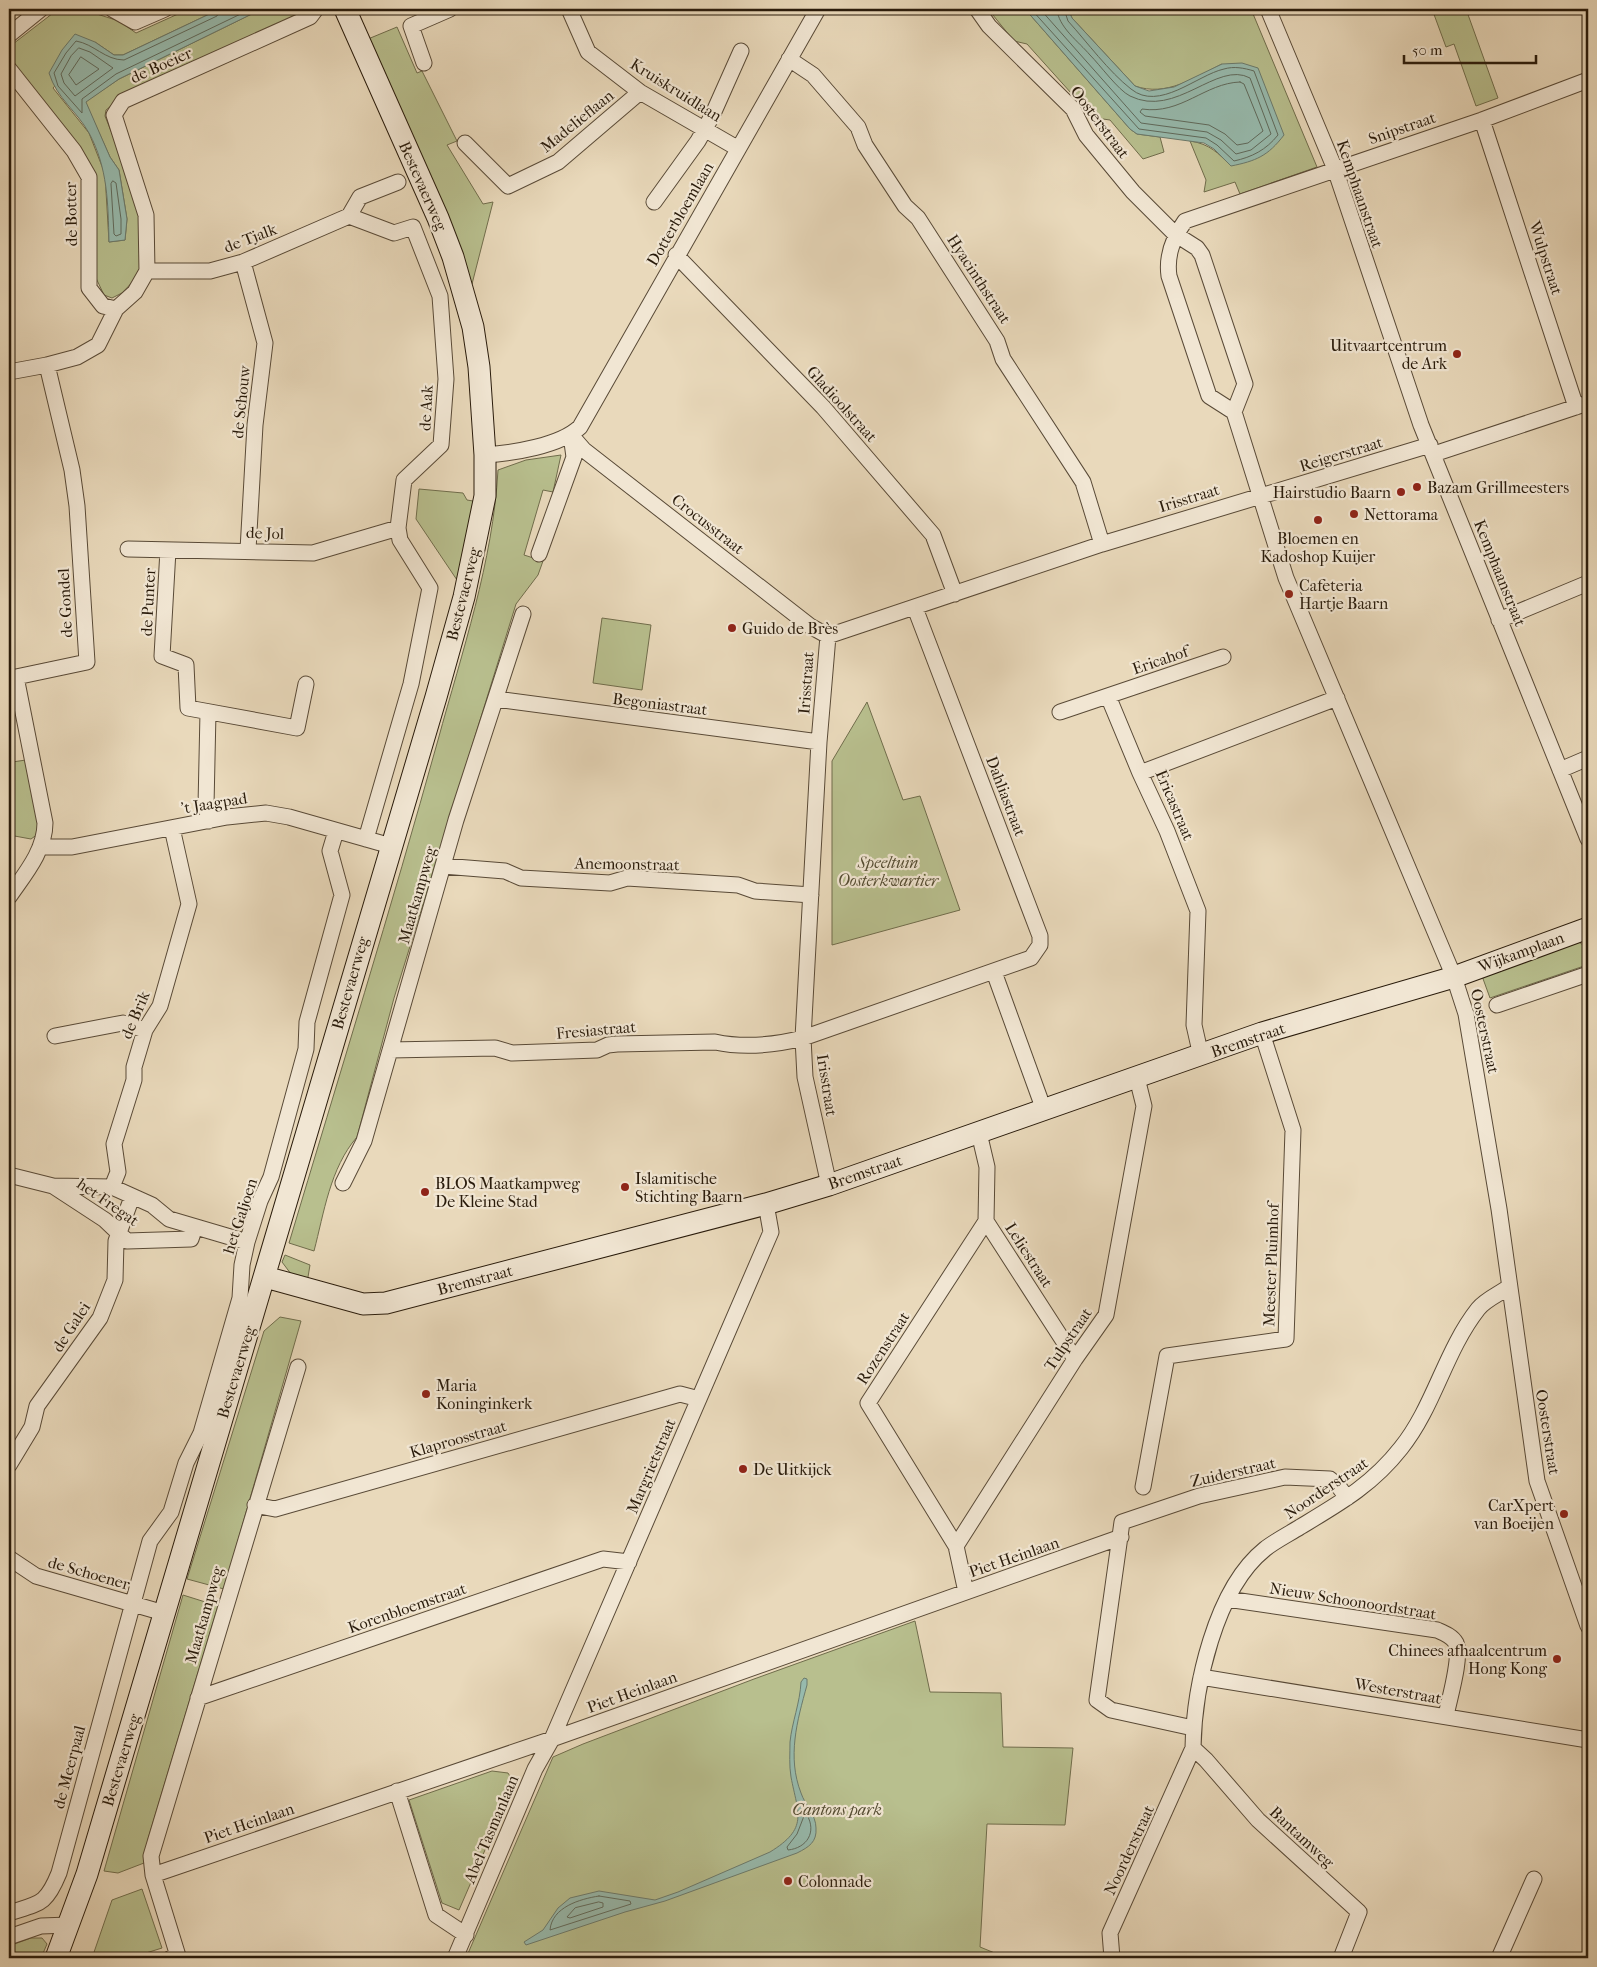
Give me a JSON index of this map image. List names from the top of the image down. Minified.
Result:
{"streets":{"street":["de Boeier","Kruiskruidlaan","Madelieflaan","Oosterstraat","Snipstraat","Bestevaerweg","Kemphaanstraat","de Botter","Dotterbloemlaan","de Tjalk","Wulpstraat","Hyacinthstraat","de Schouw","Gladioolstraat","de Aak","Reigerstraat","Irisstraat","Crocusstraat","de Jol","de Punter","de Gondel","Ericahof","Begoniastraat","Dahliastraat","'t Jaagpad","Ericastraat","Anemoonstraat","Maatkampweg","Wijkamplaan","de Brik","Fresiastraat","Bremstraat","het Fregat","het Galjoen","Leliestraat","Meester Pluimhof","de Galei","Tulpstraat","Rozenstraat","Klaproosstraat","Margrietstraat","Zuiderstraat","Noorderstraat","Piet Heinlaan","de Schoener","Nieuw Schoonoordstraat","Korenbloemstraat","Westerstraat","de Meerpaal","Abel Tasmanlaan","Bantamweg"]},"crossings":[["de Boeier","de Tjalk"],["Kruiskruidlaan","Madelieflaan"],["Kruiskruidlaan","Dotterbloemlaan"],["Oosterstraat","Snipstraat"],["Oosterstraat","Reigerstraat"],["Oosterstraat","Irisstraat"],["Oosterstraat","Ericastraat"],["Oosterstraat","Wijkamplaan"],["Oosterstraat","Bremstraat"],["Oosterstraat","Noorderstraat"],["Snipstraat","Kemphaanstraat"],["Snipstraat","Wulpstraat"],["Bestevaerweg","'t Jaagpad"],["Bestevaerweg","Bremstraat"],["Bestevaerweg","de Schoener"],["Kemphaanstraat","Reigerstraat"],["Dotterbloemlaan","Hyacinthstraat"],["Dotterbloemlaan","Gladioolstraat"],["Dotterbloemlaan","Crocusstraat"],["de Tjalk","de Schouw"],["Wulpstraat","Reigerstraat"],["Hyacinthstraat","Irisstraat"],["de Schouw","de Jol"],["Gladioolstraat","Irisstraat"],["de Aak","de Jol"],["de Aak","'t Jaagpad"],["Reigerstraat","Irisstraat"],["Irisstraat","Crocusstraat"],["Irisstraat","Begoniastraat"],["Irisstraat","Dahliastraat"],["Irisstraat","Anemoonstraat"],["Irisstraat","Fresiastraat"],["Irisstraat","Bremstraat"],["de Jol","de Punter"],["de Gondel","'t Jaagpad"],["Begoniastraat","Maatkampweg"],["Dahliastraat","Fresiastraat"],["'t Jaagpad","de Brik"],["'t Jaagpad","het Galjoen"],["Ericastraat","Bremstraat"],["Anemoonstraat","Maatkampweg"],["Maatkampweg","Fresiastraat"],["Maatkampweg","Klaproosstraat"],["Maatkampweg","Piet Heinlaan"],["Maatkampweg","Korenbloemstraat"],["Wijkamplaan","Bremstraat"],["de Brik","het Fregat"],["Bremstraat","Leliestraat"],["Bremstraat","Meester Pluimhof"],["Bremstraat","Tulpstraat"],["Bremstraat","Margrietstraat"],["het Fregat","het Galjoen"],["het Fregat","de Galei"],["het Galjoen","de Schoener"],["het Galjoen","de Meerpaal"],["Leliestraat","Tulpstraat"],["Leliestraat","Rozenstraat"],["Tulpstraat","Rozenstraat"],["Klaproosstraat","Margrietstraat"],["Margrietstraat","Piet Heinlaan"],["Margrietstraat","Korenbloemstraat"],["Margrietstraat","Abel Tasmanlaan"],["Zuiderstraat","Noorderstraat"],["Zuiderstraat","Piet Heinlaan"],["Noorderstraat","Nieuw Schoonoordstraat"],["Noorderstraat","Westerstraat"],["Noorderstraat","Bantamweg"],["Piet Heinlaan","Abel Tasmanlaan"],["de Schoener","de Meerpaal"],["Nieuw Schoonoordstraat","Westerstraat"]],"parks":["Speeltuin Oosterkwartier","Cantons park"],"places":["Uitvaartcentrum de Ark","Bazam Grillmeesters","Hairstudio Baarn","Nettorama","Bloemen en Kadoshop Kuijer","Cafeteria Hartje Baarn","Guido de Brès","Islamitische Stichting Baarn","BLOS Maatkampweg De Kleine Stad","Maria Koninginkerk","De Uitkijck","CarXpert van Boeijen","Chinees afhaalcentrum Hong Kong","Colonnade"],"scale_bar":"50 m"}
